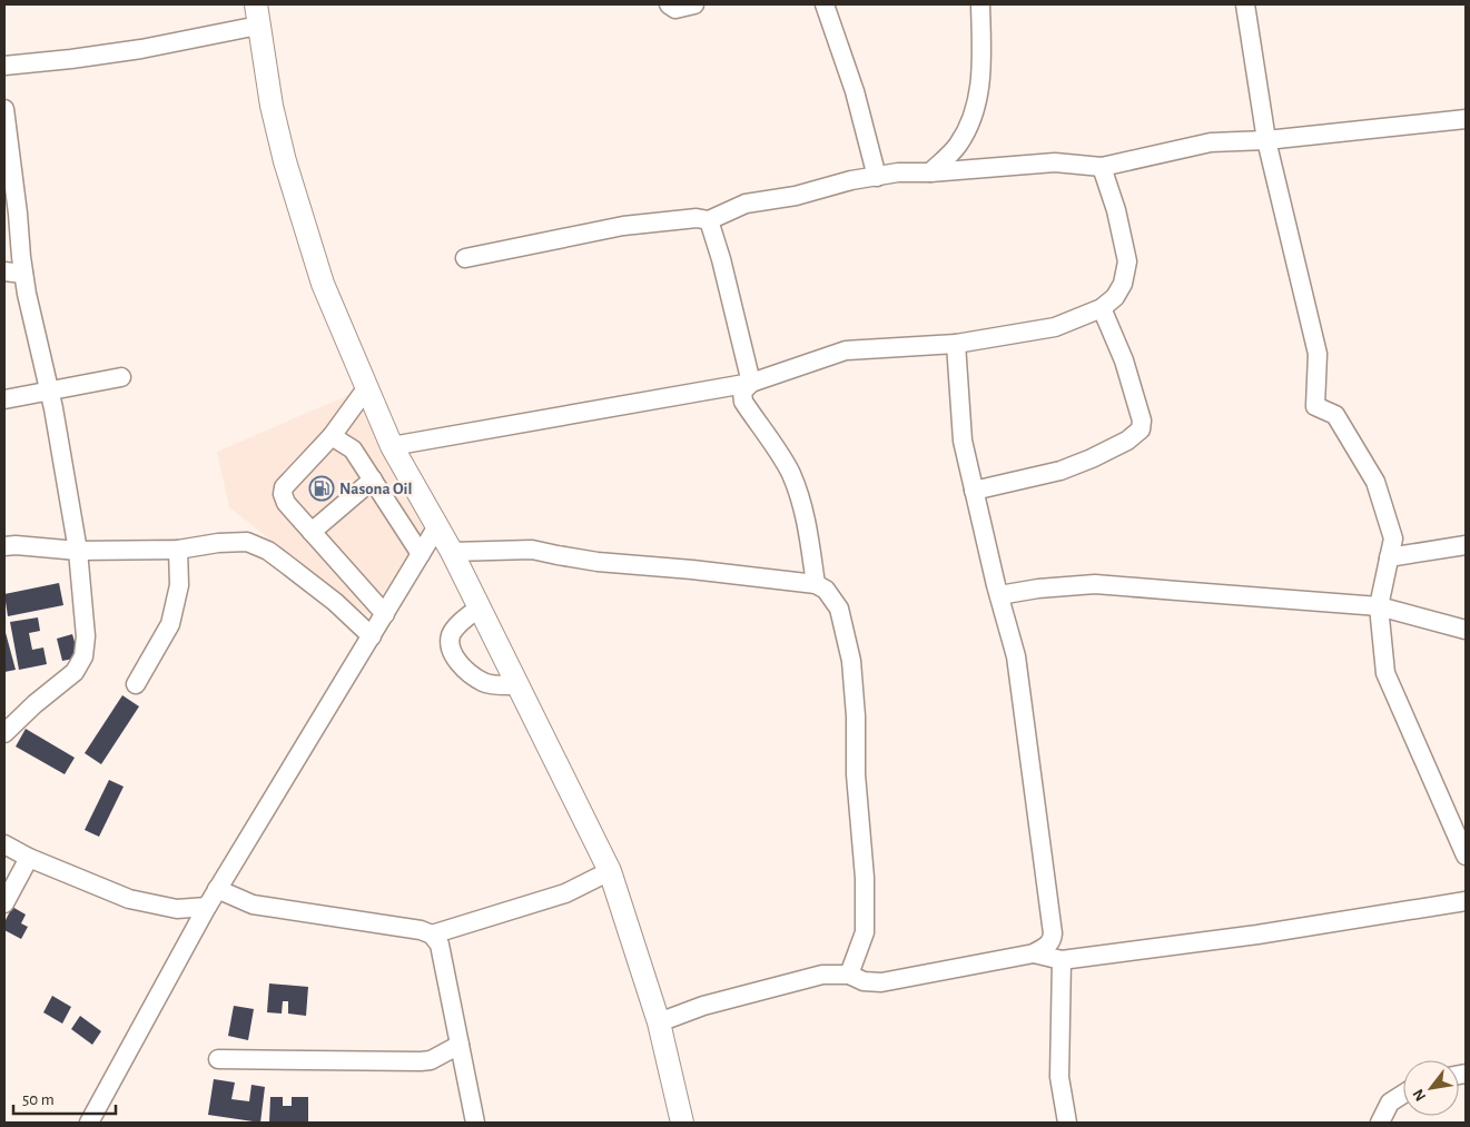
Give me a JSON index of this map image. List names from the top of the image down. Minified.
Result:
{"places":{"fuel station":["Nasona Oil"]},"scale_bar":"50 m","north":"bottom left"}
